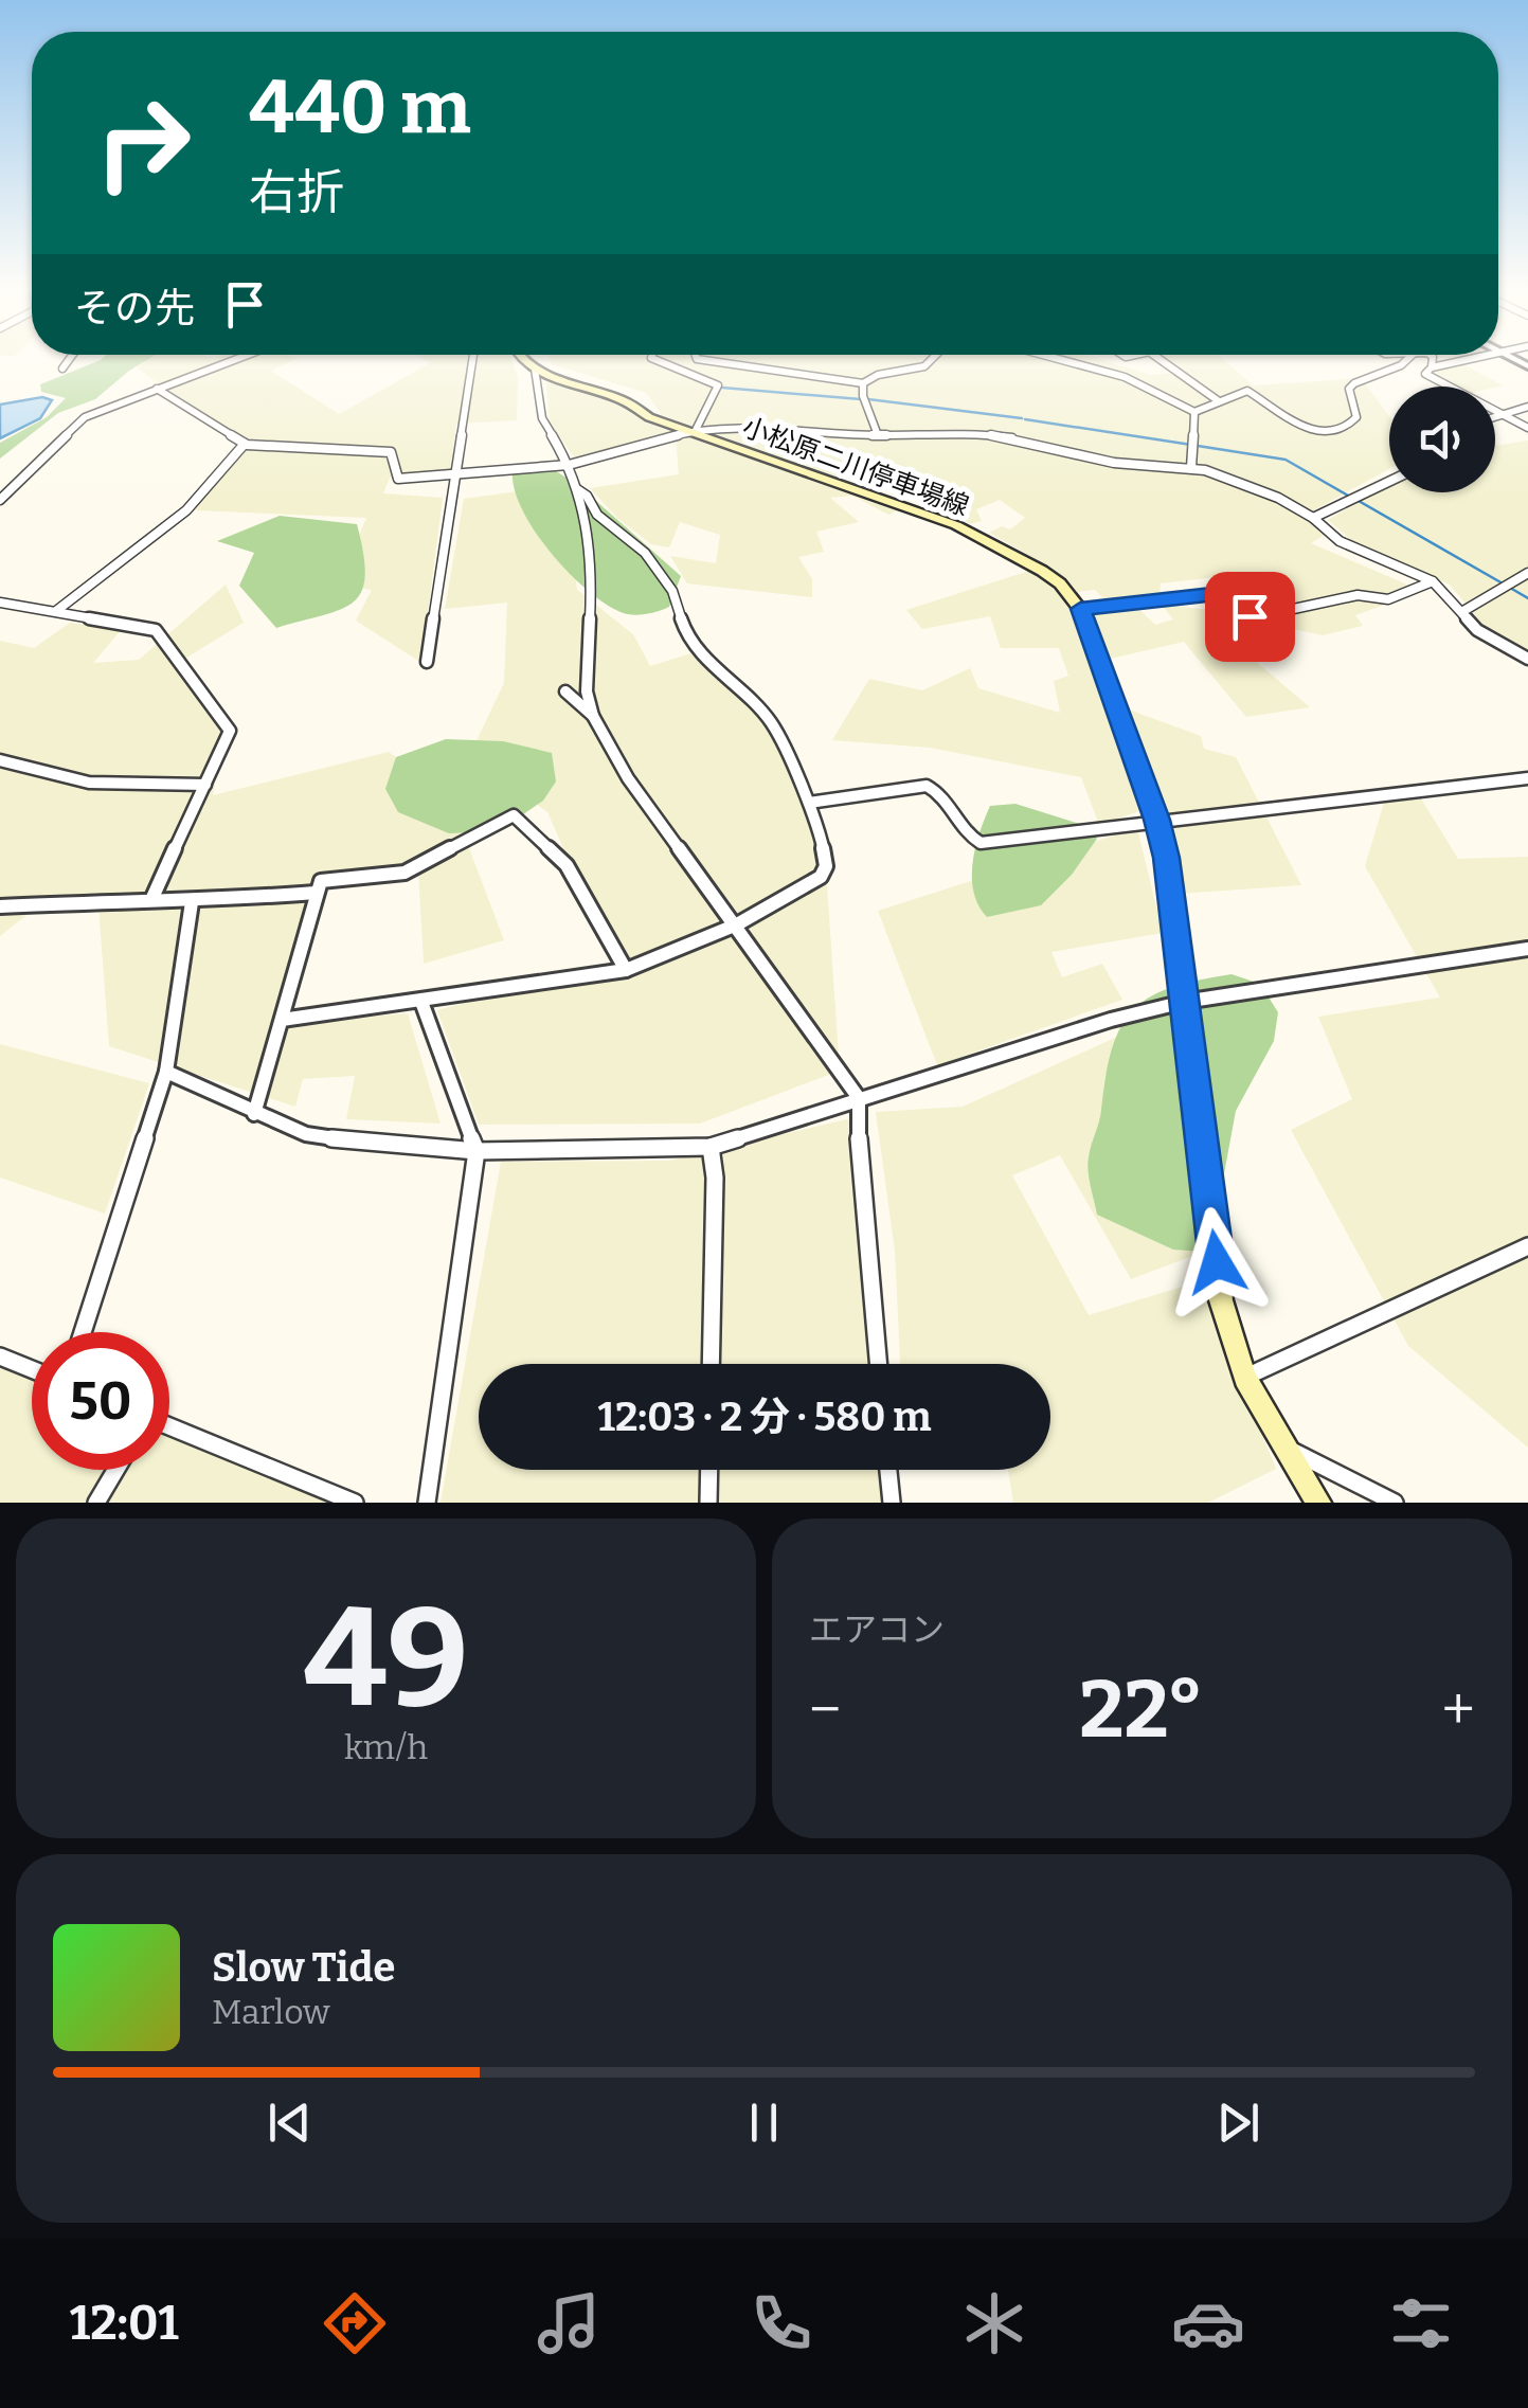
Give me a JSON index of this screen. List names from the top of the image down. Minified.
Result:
{"streets":{"main road":["小松原二川停車場線"]},"page":{"turn":["440 m","右折"],"then":"その先","limit":"50","trip":"12:03 · 2 分 · 580 m","tile":[["49","km/h"],"エアコン"],"heat":["−","22°","+"],"song":["Slow Tide","Marlow"],"tabs":"12:01"}}
